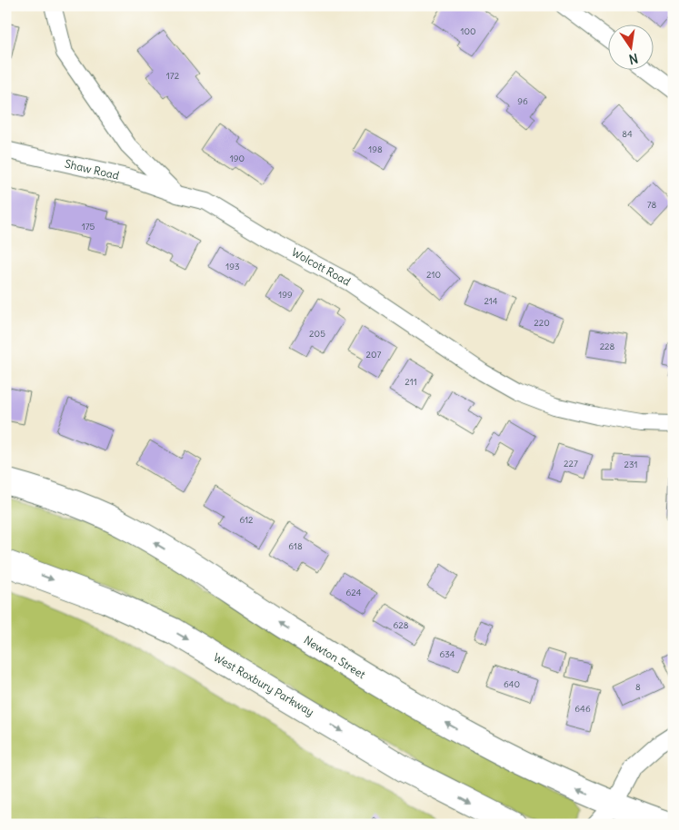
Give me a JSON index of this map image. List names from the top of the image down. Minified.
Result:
{"streets":{"main road":["Newton Street","West Roxbury Parkway"],"street":["Shaw Road","Wolcott Road"]},"crossings":[["Shaw Road","Wolcott Road"]],"one_way":["Newton Street","West Roxbury Parkway"],"house_numbers":["100","172","96","84","198","190","78","175","193","210","199","214","220","205","228","207","211","227","231","612","618","624","628","634","640","8","646"],"north":"bottom"}
